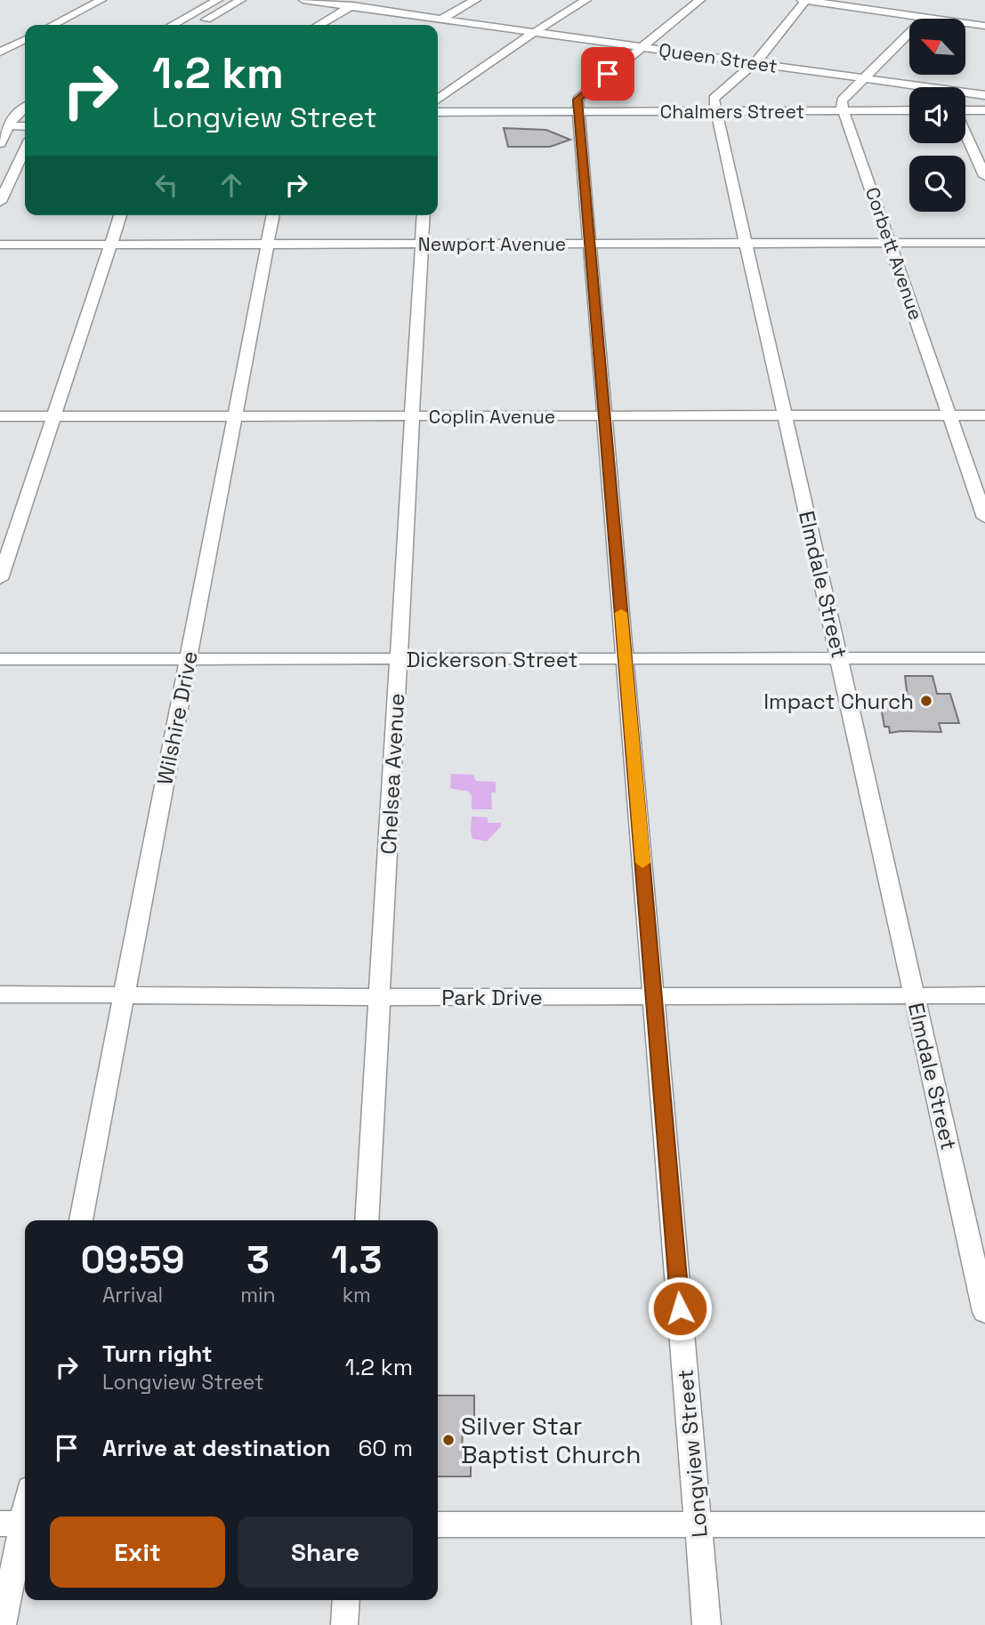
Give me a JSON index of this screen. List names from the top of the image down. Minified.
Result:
{"streets":{"street":["Queen Street","Chalmers Street","Newport Avenue","Corbett Avenue","Coplin Avenue","Elmdale Street","Dickerson Street","Wilshire Drive","Chelsea Avenue","Park Drive","Longview Street"]},"crossings":[["Queen Street","Longview Street"],["Chalmers Street","Corbett Avenue"],["Chalmers Street","Elmdale Street"],["Chalmers Street","Longview Street"],["Newport Avenue","Corbett Avenue"],["Newport Avenue","Elmdale Street"],["Newport Avenue","Wilshire Drive"],["Newport Avenue","Chelsea Avenue"],["Newport Avenue","Longview Street"],["Corbett Avenue","Coplin Avenue"],["Coplin Avenue","Elmdale Street"],["Coplin Avenue","Wilshire Drive"],["Coplin Avenue","Chelsea Avenue"],["Coplin Avenue","Longview Street"],["Elmdale Street","Dickerson Street"],["Elmdale Street","Park Drive"],["Dickerson Street","Wilshire Drive"],["Dickerson Street","Chelsea Avenue"],["Dickerson Street","Longview Street"],["Wilshire Drive","Park Drive"],["Chelsea Avenue","Park Drive"],["Park Drive","Longview Street"]],"places":["Impact Church","Silver Star Baptist Church"],"north":"top left","page":{"turn":["1.2 km","Longview Street"],"eta":["09:59","Arrival","3","min","1.3","km"],"list":[{"name":"Turn right","note":"Longview Street","value":"1.2 km"},{"name":"Arrive at destination","value":"60 m"}],"buttons":["Exit","Share"]}}
